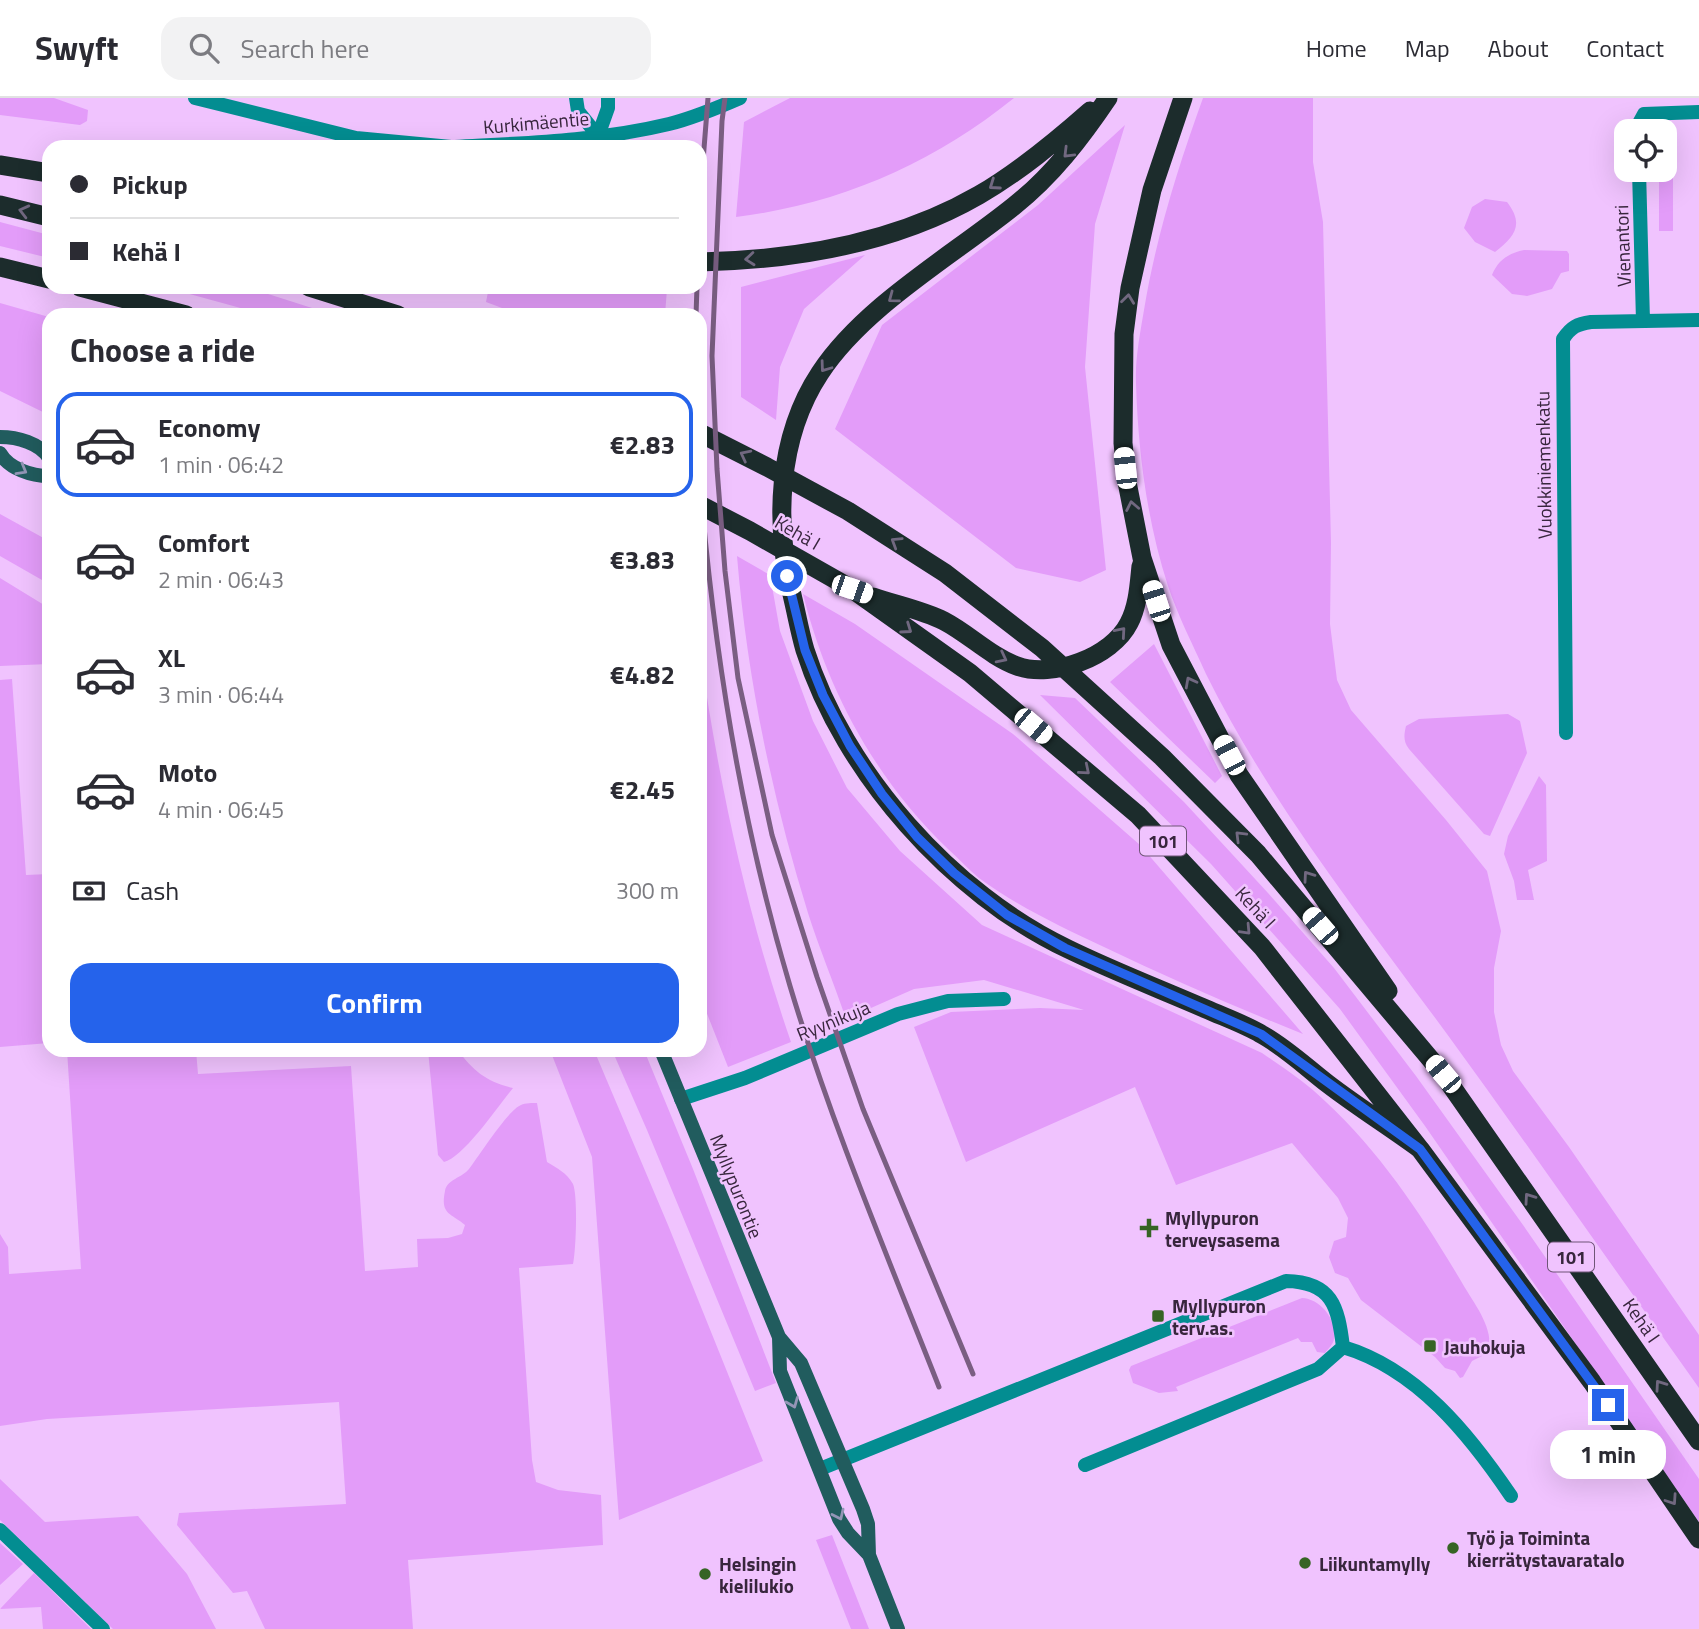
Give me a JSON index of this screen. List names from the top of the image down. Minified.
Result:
{"streets":{"highway":["Kehä I","101"],"main road":["Myllypurontie"],"street":["Kurkimäentie","Vienantori","Vuokkiniemenkatu","Ryynikuja"]},"crossings":[["Vienantori","Vuokkiniemenkatu"],["Ryynikuja","Myllypurontie"]],"places":{"health":["Myllypuron terveysasema"],"transit":["Myllypuron terv.as.","Jauhokuja"],"other":["Työ ja Toiminta kierrätystavaratalo","Liikuntamylly","Helsingin kielilukio"]},"page":{"header":"Swyft","search":"Search here","nav":["Home","Map","About","Contact"],"banner":["Pickup","Kehä I"],"heading":"Choose a ride","list":[{"name":"Economy","note":"1 min · 06:42","value":"€2.83"},{"name":"Comfort","note":"2 min · 06:43","value":"€3.83"},{"name":"XL","note":"3 min · 06:44","value":"€4.82"},{"name":"Moto","note":"4 min · 06:45","value":"€2.45"}],"pay":["Cash","300 m"],"buttons":"Confirm","bubble":"1 min"}}
